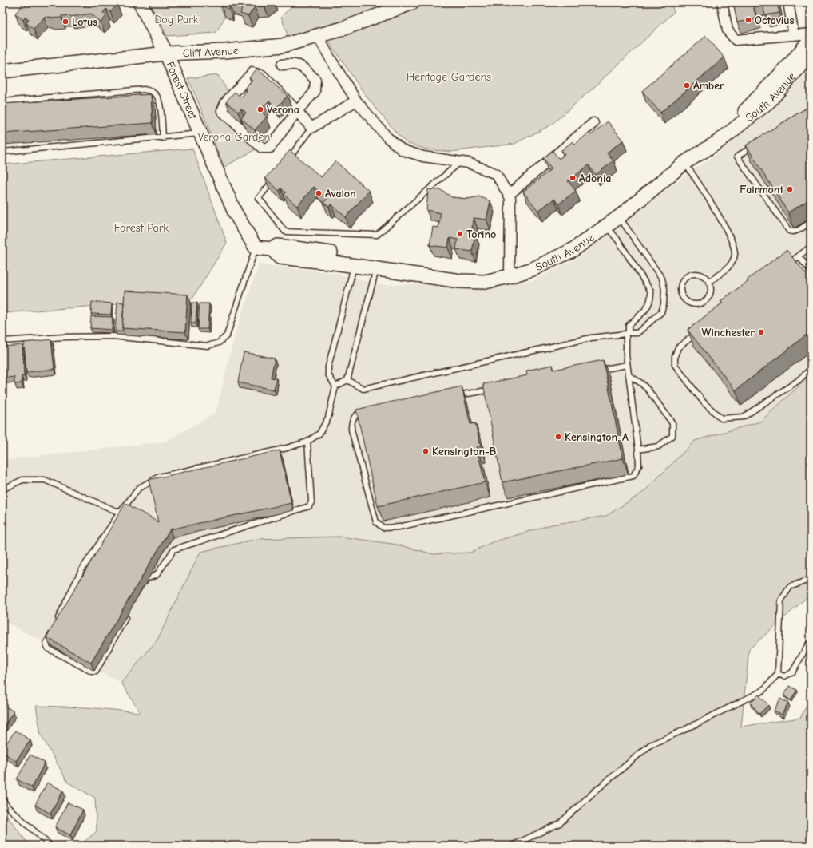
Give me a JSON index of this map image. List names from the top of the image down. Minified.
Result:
{"streets":{"street":["Cliff Avenue","Forest Street","South Avenue"]},"crossings":[["Cliff Avenue","Forest Street"],["Forest Street","South Avenue"]],"parks":["Dog Park","Heritage Gardens","Verona Garden","Forest Park"],"places":["Octavius","Lotus","Amber","Verona","Adonia","Fairmont","Avalon","Torino","Winchester","Kensington-A","Kensington-B"]}
